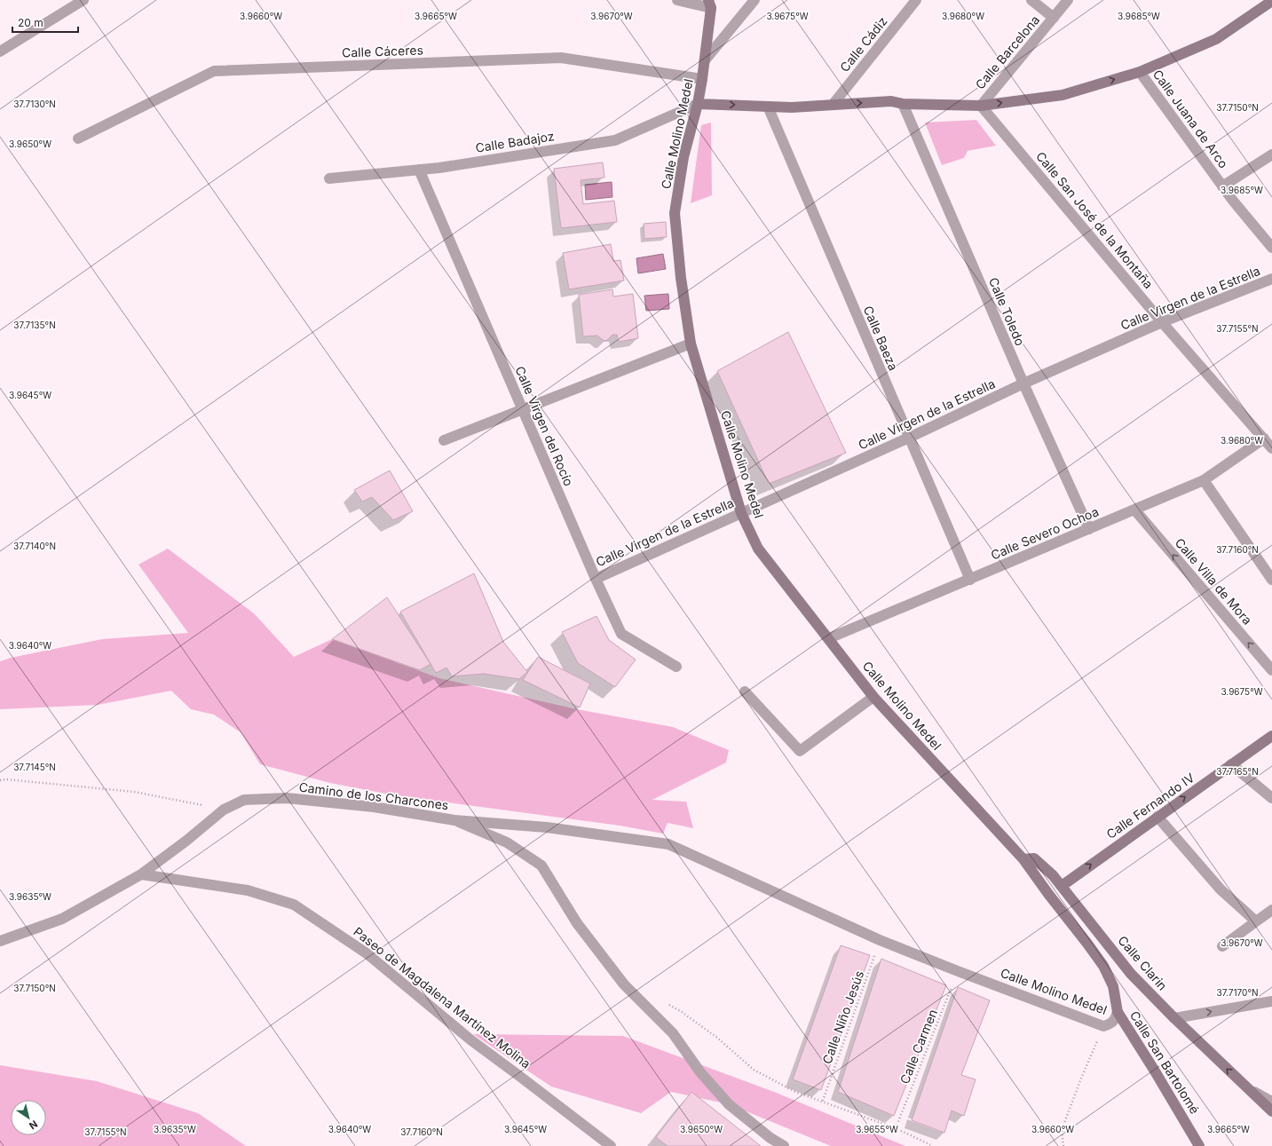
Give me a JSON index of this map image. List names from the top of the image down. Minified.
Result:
{"streets":{"street":["Calle Cádiz","Calle Cáceres","Calle Barcelona","Calle Juana de Arco","Calle Molino Medel","Calle Badajoz","Calle San José de la Montaña","Calle Virgen de la Estrella","Calle Toledo","Calle Baeza","Calle Virgen del Rocío","Calle Severo Ochoa","Calle Villa de Mora","Camino de los Charcones","Calle Fernando IV","Calle Clarin","Paseo de Magdalena Martínez Molina","Calle San Bartolomé"],"path":["Calle Niño Jesús","Calle Carmen"]},"crossings":[["Calle Cáceres","Calle Molino Medel"],["Calle Barcelona","Calle San José de la Montaña"],["Calle Molino Medel","Calle Badajoz"],["Calle Molino Medel","Calle Virgen de la Estrella"],["Calle Molino Medel","Calle Severo Ochoa"],["Calle Molino Medel","Camino de los Charcones"],["Calle Molino Medel","Calle Clarin"],["Calle Molino Medel","Calle Niño Jesús"],["Calle Molino Medel","Calle Carmen"],["Calle Molino Medel","Calle San Bartolomé"],["Calle Badajoz","Calle Virgen del Rocío"],["Calle San José de la Montaña","Calle Virgen de la Estrella"],["Calle San José de la Montaña","Calle Severo Ochoa"],["Calle Virgen de la Estrella","Calle Toledo"],["Calle Virgen de la Estrella","Calle Baeza"],["Calle Virgen de la Estrella","Calle Virgen del Rocío"],["Calle Toledo","Calle Severo Ochoa"],["Calle Baeza","Calle Severo Ochoa"],["Calle Severo Ochoa","Calle Villa de Mora"],["Camino de los Charcones","Paseo de Magdalena Martínez Molina"],["Calle Fernando IV","Calle Clarin"]],"one_way":["Calle Fernando IV"],"scale_bar":"20 m","north":"bottom right","coordinates":["3.9660°W","3.9665°W","3.9670°W","3.9675°W","3.9685°W","3.9680°W","37.7130°N","37.7150°N","3.9650°W","37.7135°N","37.7155°N","3.9645°W","37.7140°N","37.7160°N","3.9640°W","37.7145°N","37.7165°N","3.9635°W","37.7170°N","3.9655°W"]}
